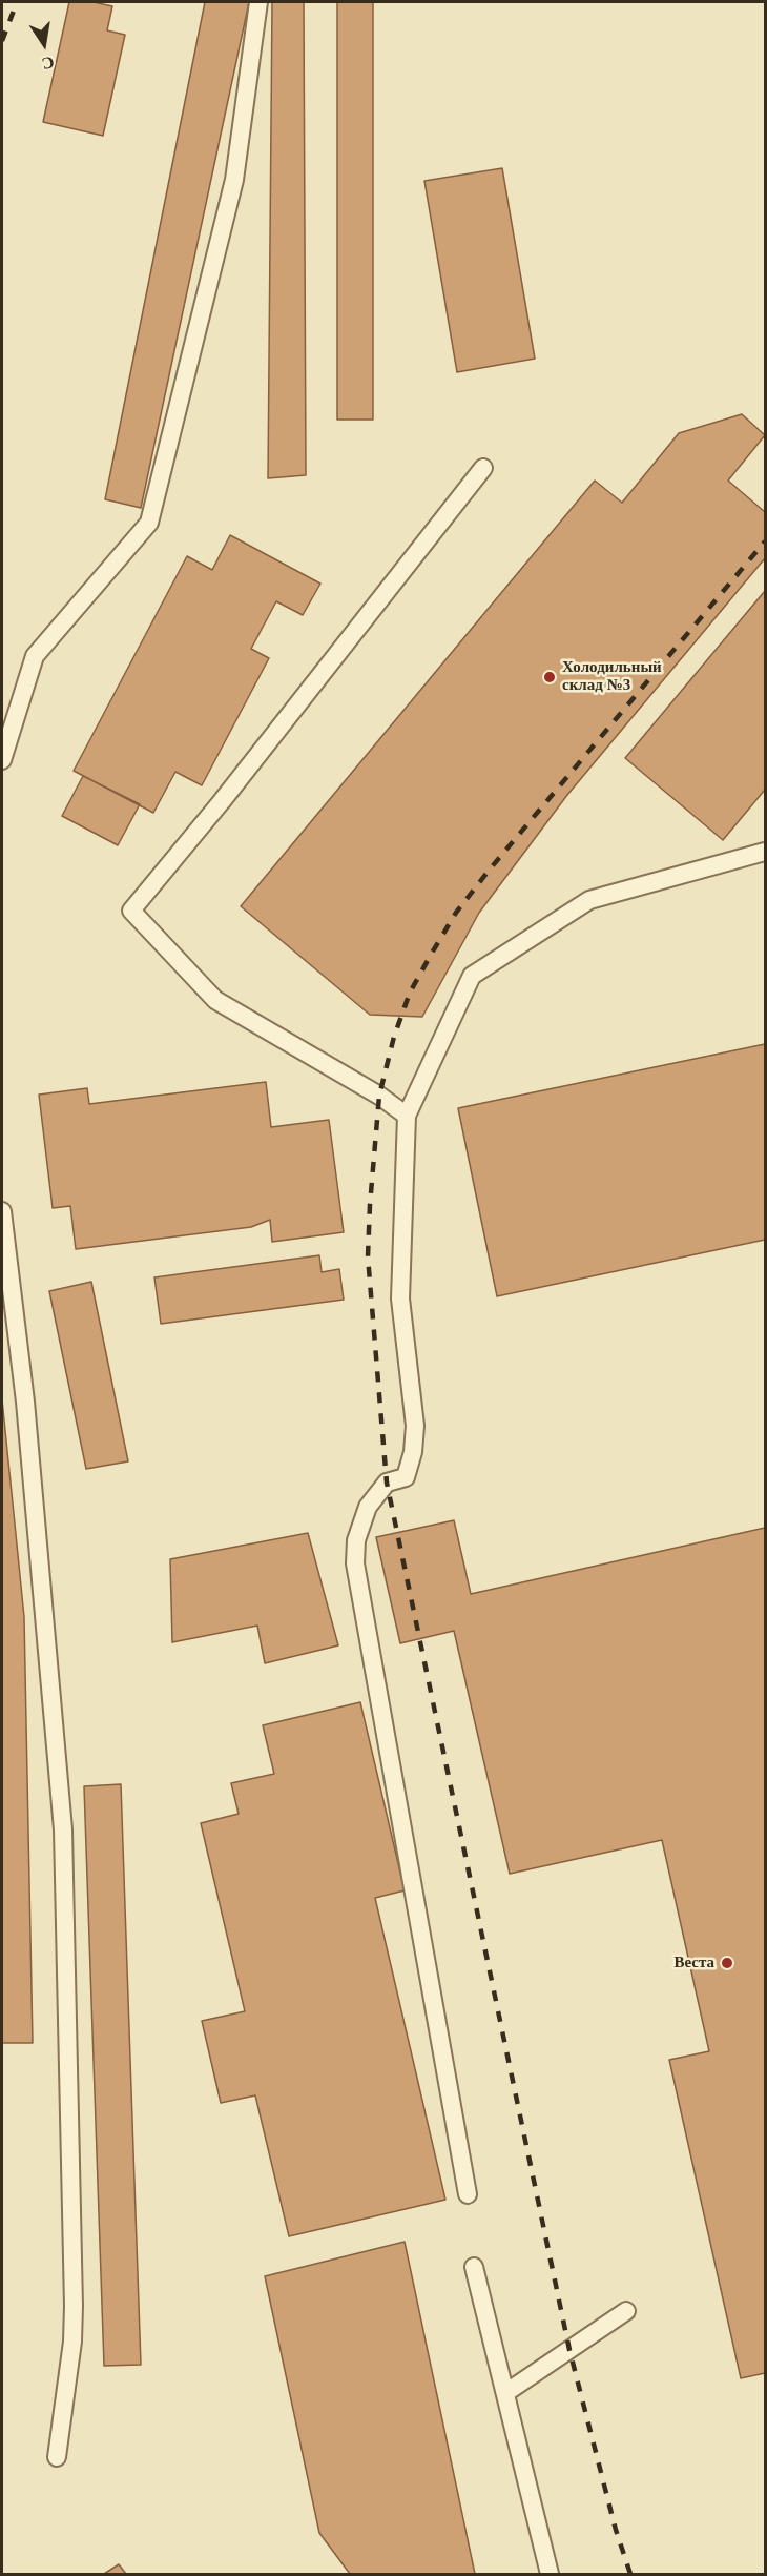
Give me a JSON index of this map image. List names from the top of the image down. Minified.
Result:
{"places":["Холодильный склад №3","Веста"],"north":"bottom"}
